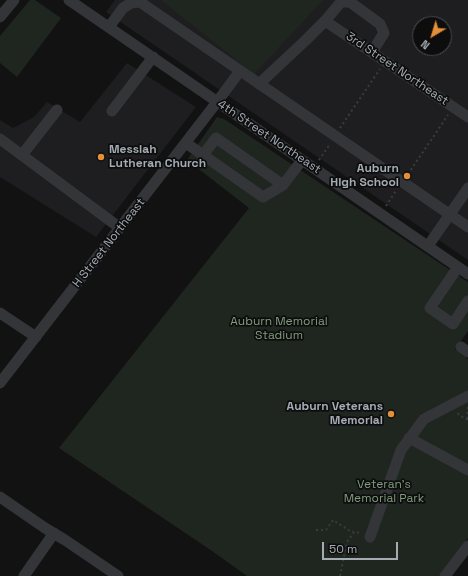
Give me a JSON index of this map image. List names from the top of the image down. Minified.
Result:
{"streets":{"street":["3rd Street Northeast","4th Street Northeast","H Street Northeast"]},"crossings":[["4th Street Northeast","H Street Northeast"]],"parks":["Auburn Memorial Stadium","Veteran's Memorial Park"],"places":["Messiah Lutheran Church","Auburn High School","Auburn Veterans Memorial"],"scale_bar":"50 m","north":"bottom left"}
